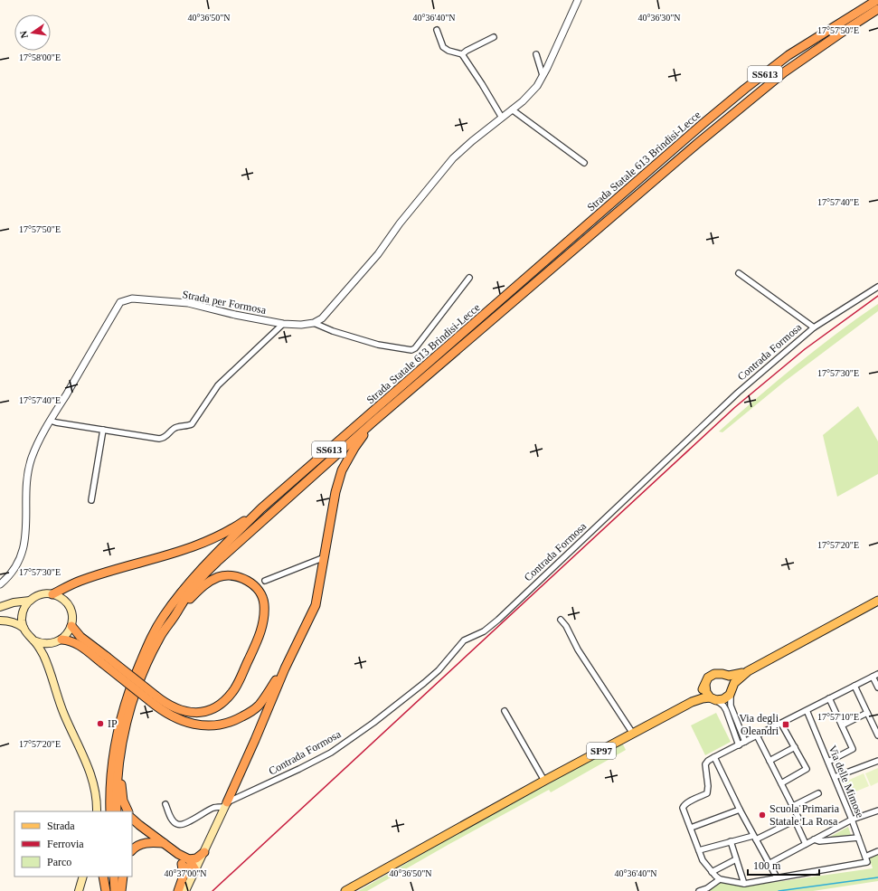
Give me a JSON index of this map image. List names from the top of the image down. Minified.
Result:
{"streets":{"highway":["SS613","Strada Statale 613 Brindisi-Lecce"],"main road":["SP97"],"street":["Strada per Formosa","Contrada Formosa","Via delle Mimose"]},"places":{"other":["IP","Scuola Primaria Statale La Rosa"],"transit":["Via degli Oleandri"]},"legend":["Strada","Ferrovia","Parco"],"scale_bar":"100 m","north":"left","coordinates":["40°36'50\"N","40°36'40\"N","40°36'30\"N","17°57'50\"E","17°58'00\"E","17°57'40\"E","17°57'30\"E","17°57'20\"E","17°57'10\"E","40°37'00\"N"]}
